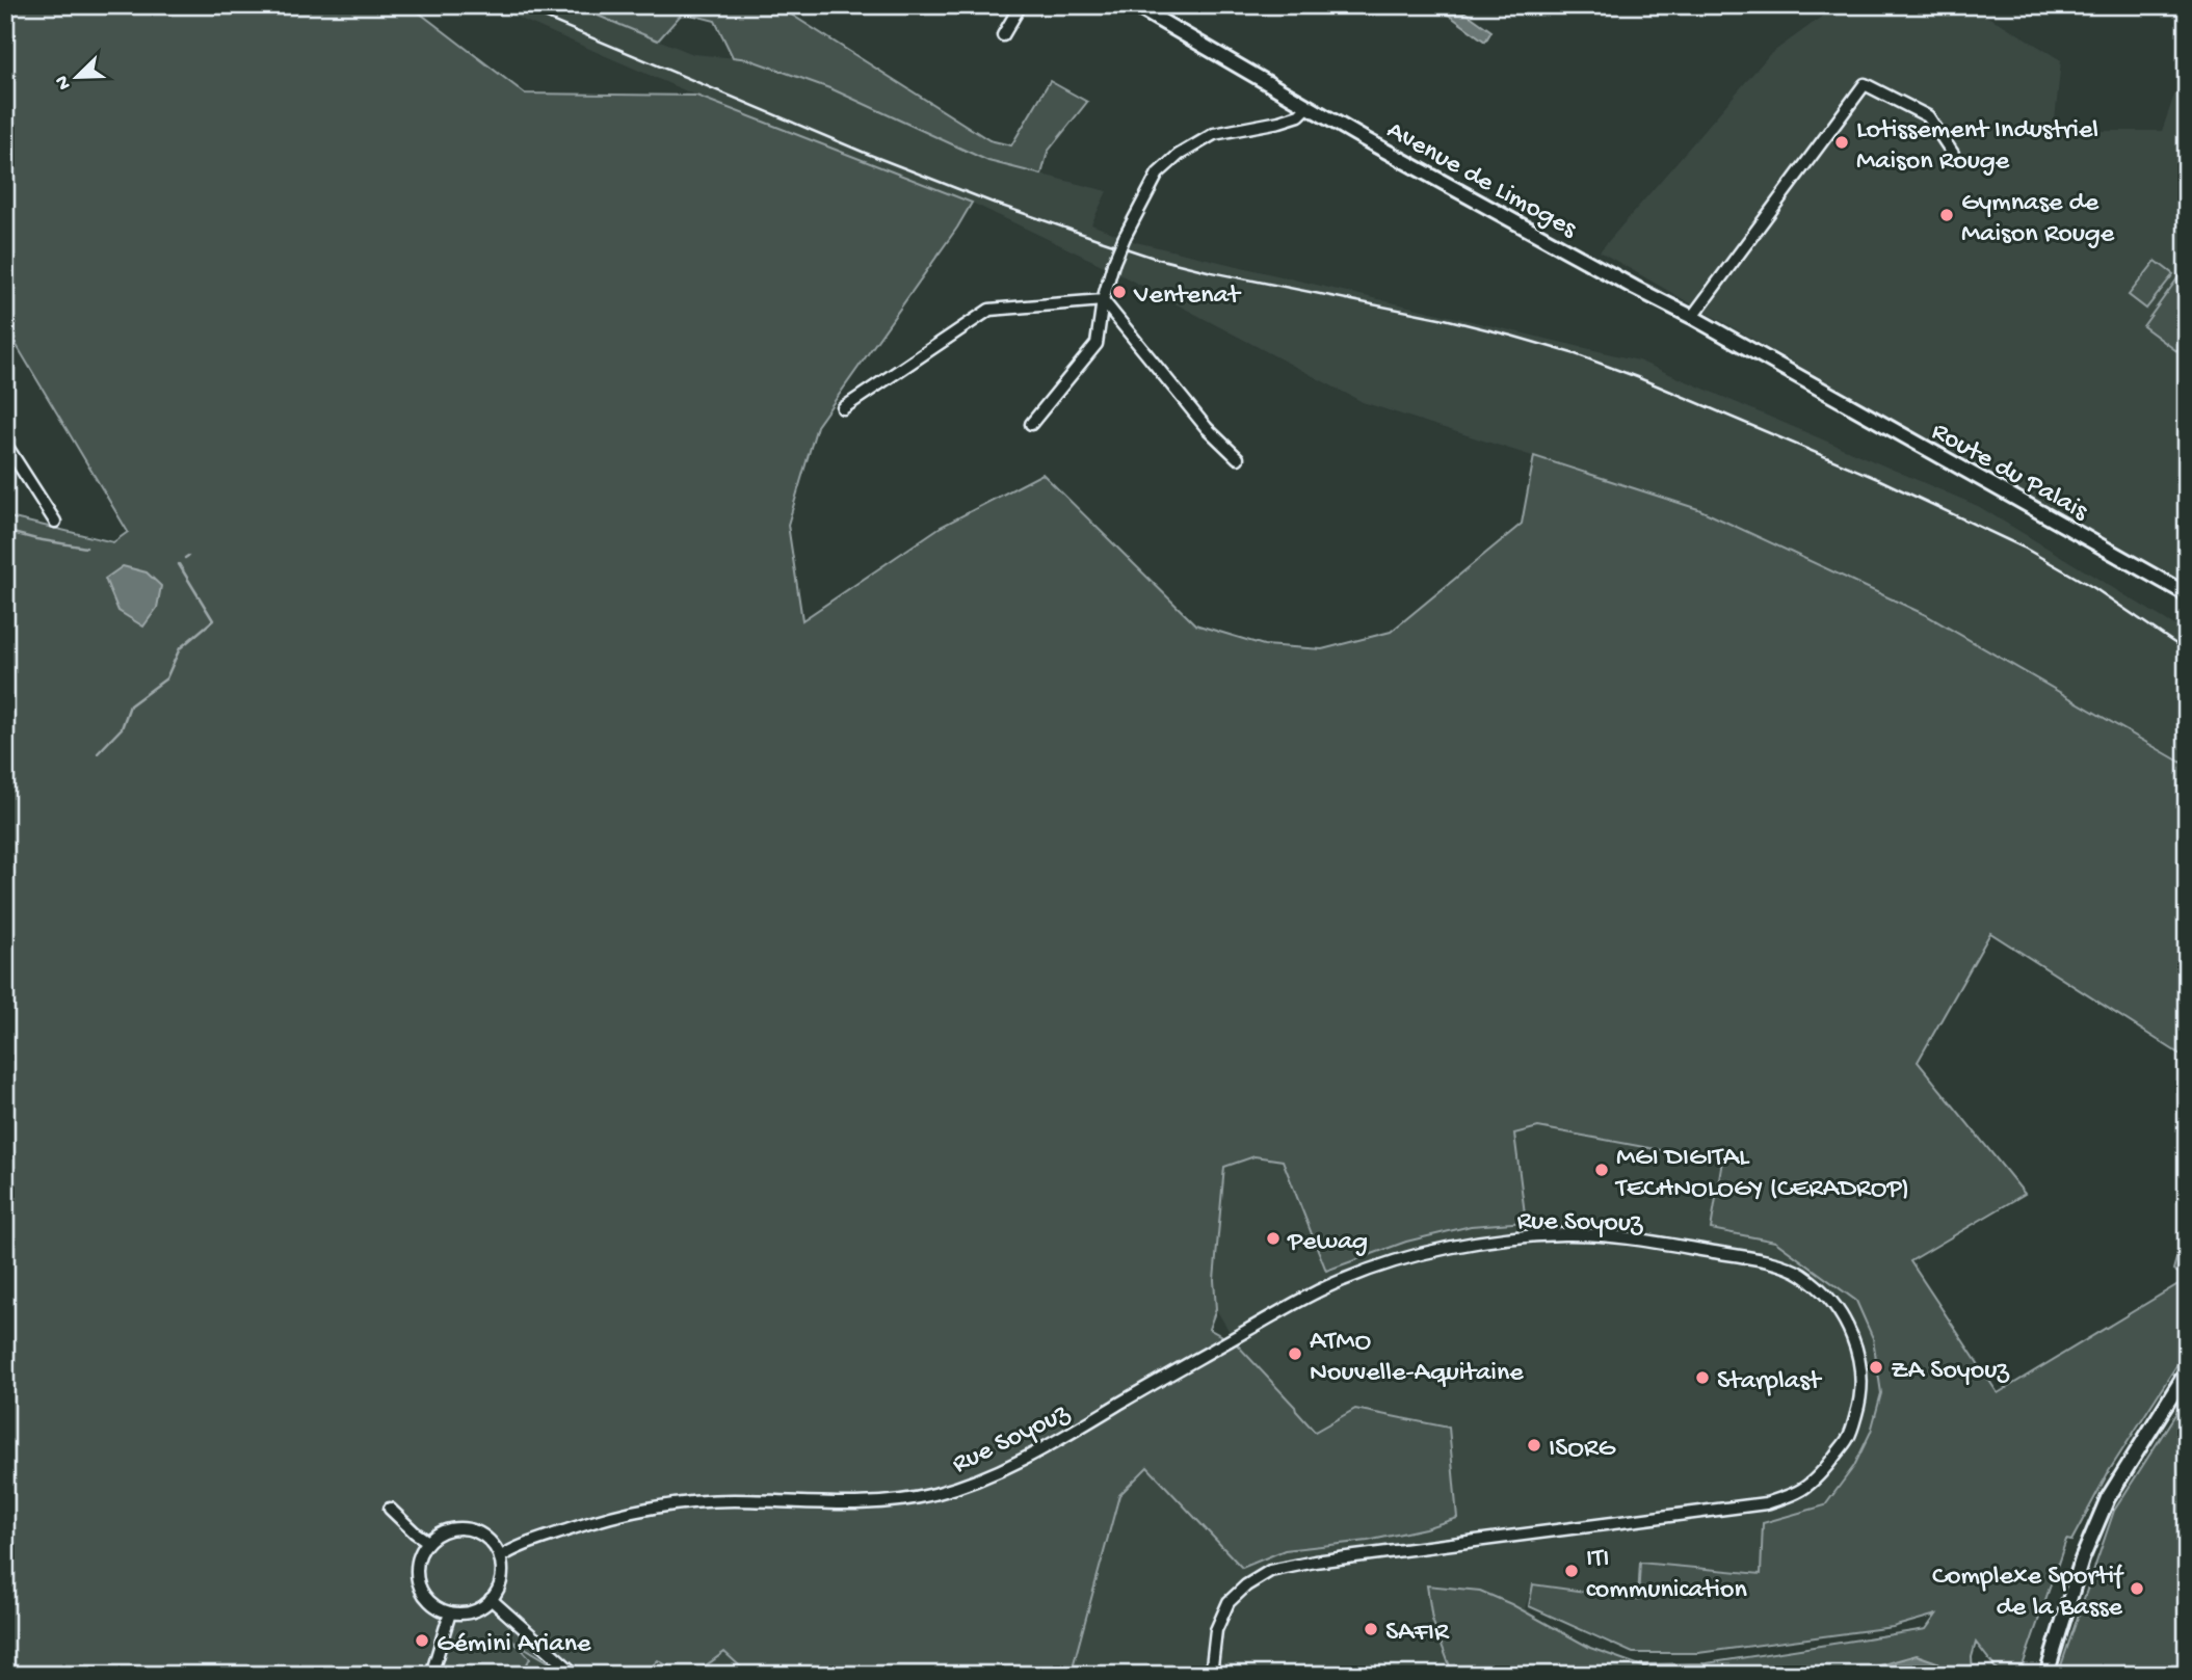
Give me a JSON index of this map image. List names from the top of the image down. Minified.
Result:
{"streets":{"main road":["Avenue de Limoges","Route du Palais"],"street":["Rue Soyouz"]},"crossings":[["Avenue de Limoges","Route du Palais"]],"places":["Lotissement Industriel Maison Rouge","Gymnase de Maison Rouge","Ventenat","MGI DIGITAL TECHNOLOGY (CERADROP)","Pewag","ATMO Nouvelle-Aquitaine","ZA Soyouz","Starplast","ISORG","ITI communication","Complexe Sportif de la Basse","SAFIR","Gémini Ariane"],"north":"bottom left"}
